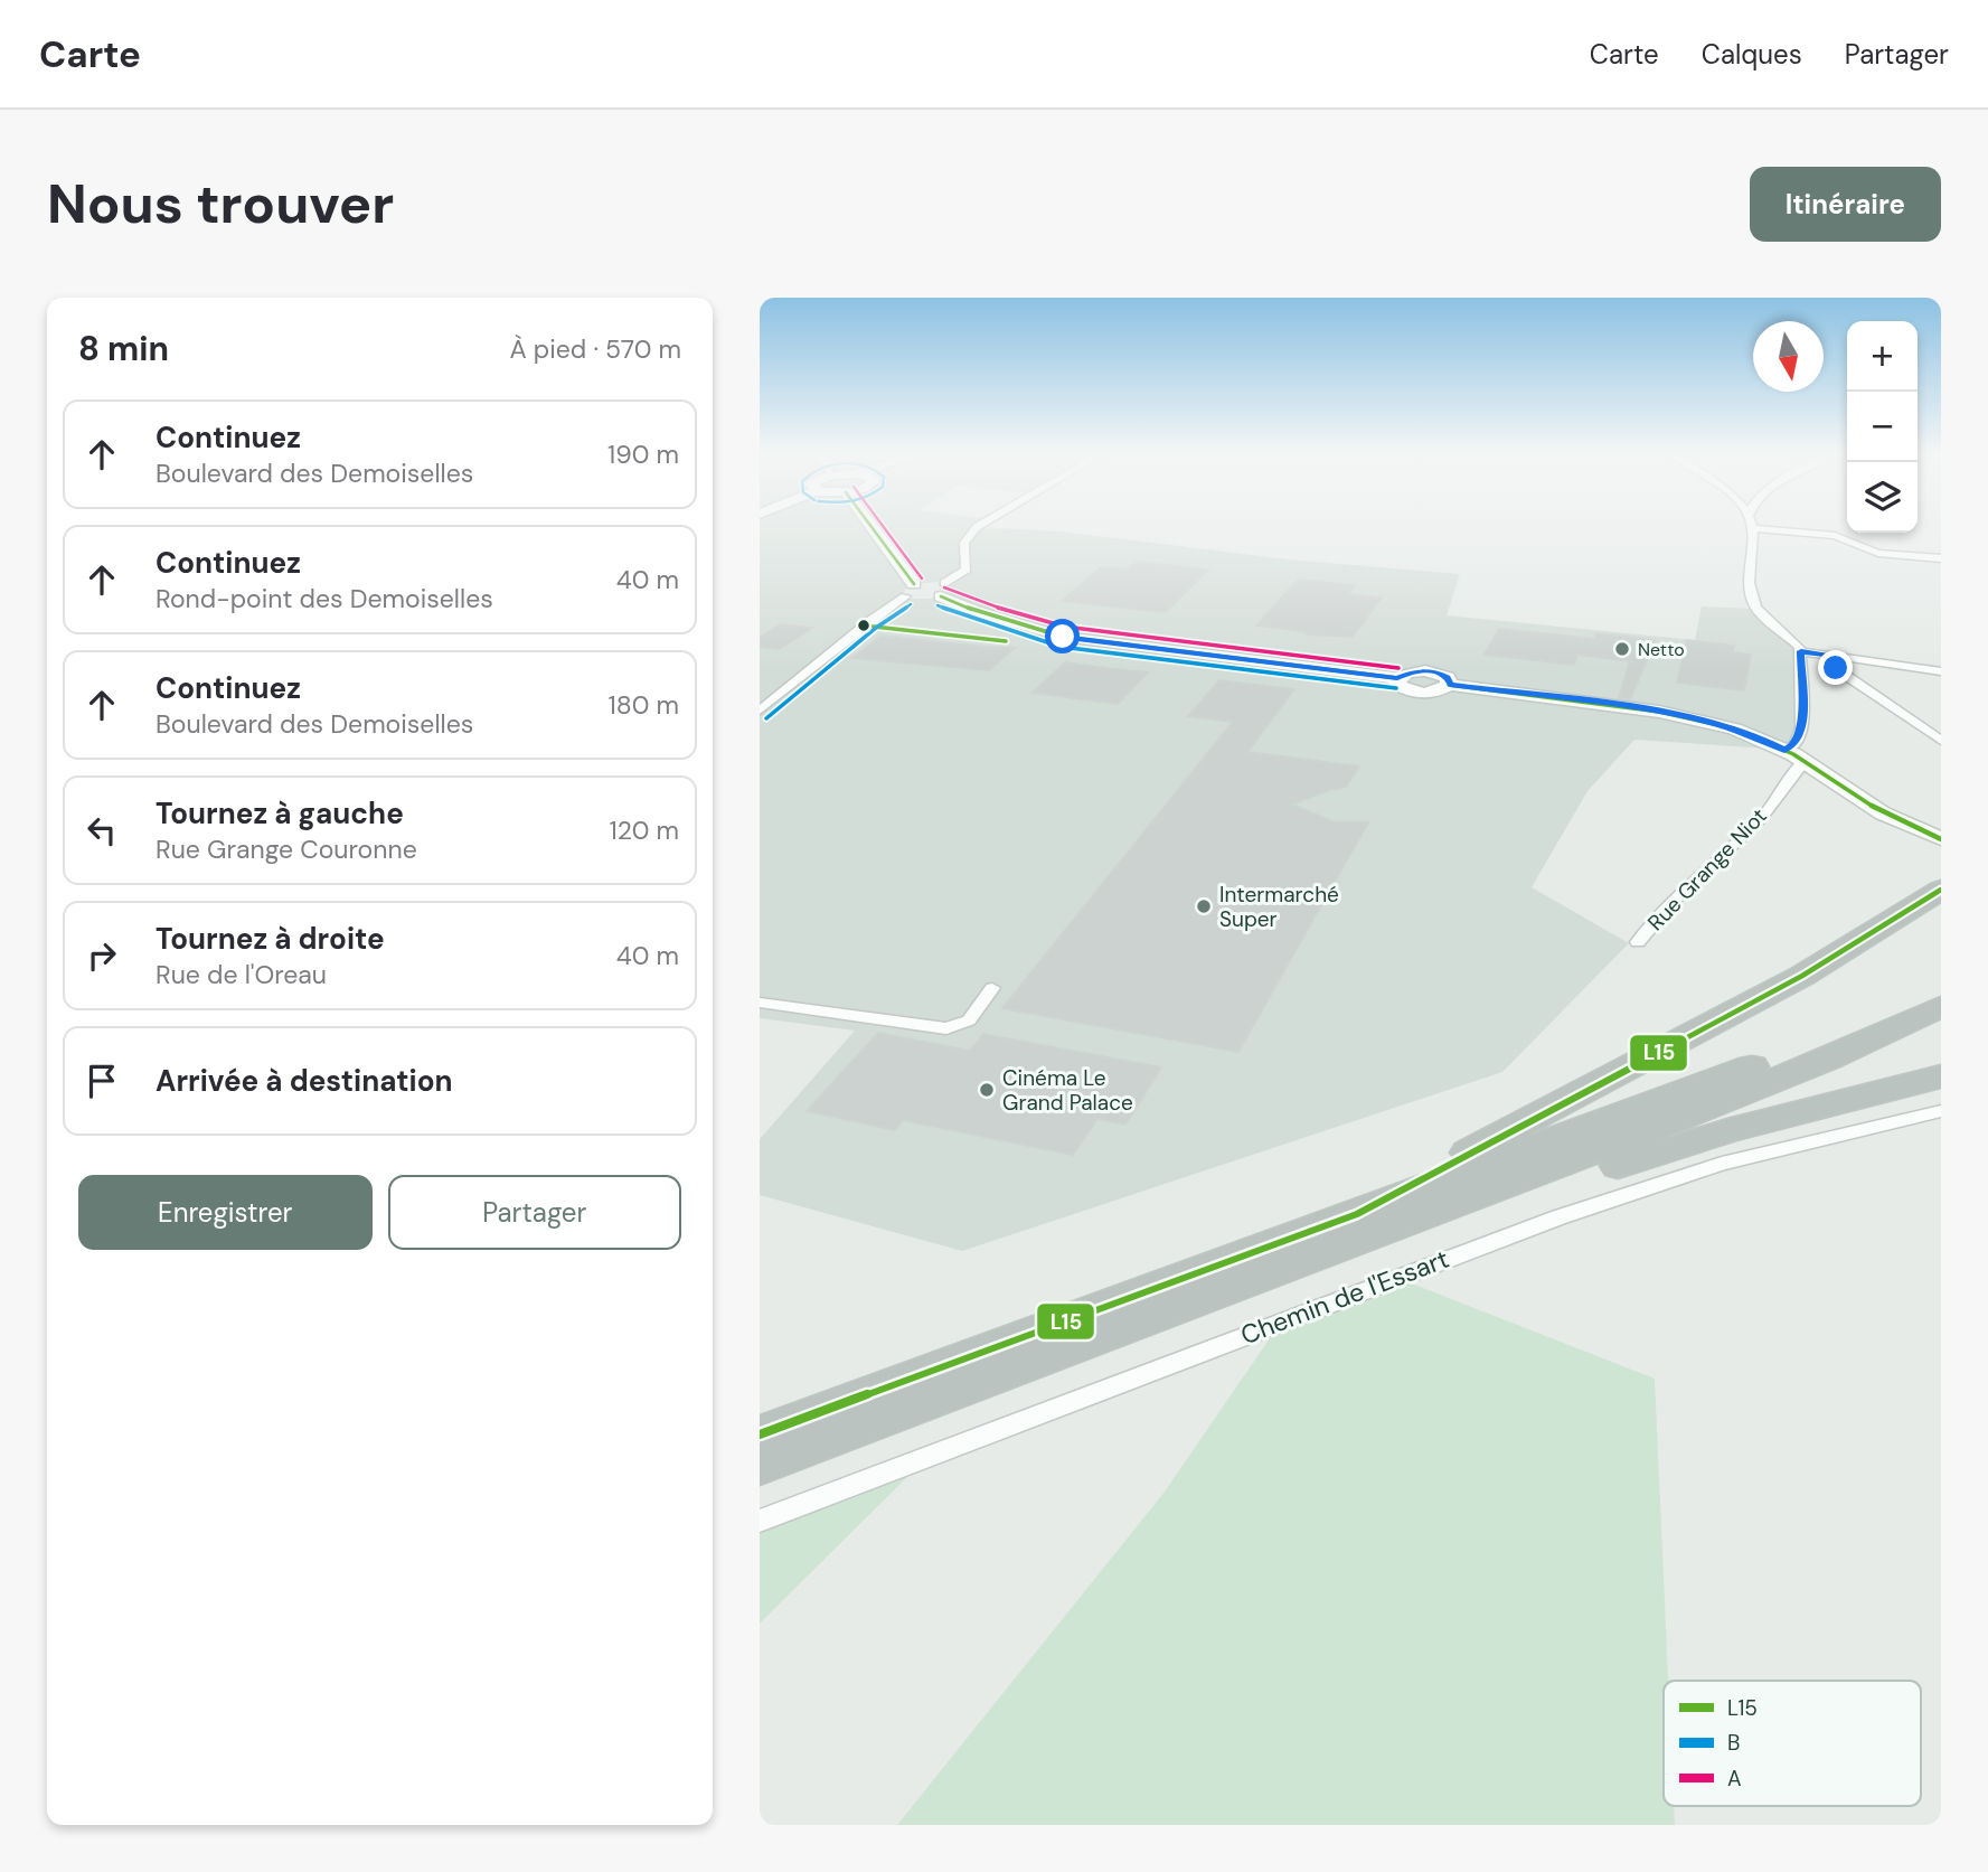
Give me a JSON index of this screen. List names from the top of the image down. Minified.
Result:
{"streets":{"street":["Rue Grange Niot","Chemin de l'Essart"]},"places":["Netto","Intermarché Super","Cinéma Le Grand Palace"],"lines":["transit line L15","transit line A","transit line B"],"legend":["L15","B","A"],"north":"bottom","page":{"header":"Carte","nav":["Carte","Calques","Partager"],"buttons":["Itinéraire",["Enregistrer","Partager"]],"title":"Nous trouver","heading":["8 min","À pied · 570 m"],"map_buttons":["+","−"],"list":[["Continuez","Boulevard des Demoiselles","190 m"],["Continuez","Rond-point des Demoiselles","40 m"],["Continuez","Boulevard des Demoiselles","180 m"],["Tournez à gauche","Rue Grange Couronne","120 m"],["Tournez à droite","Rue de l'Oreau","40 m"],"Arrivée à destination"]}}
